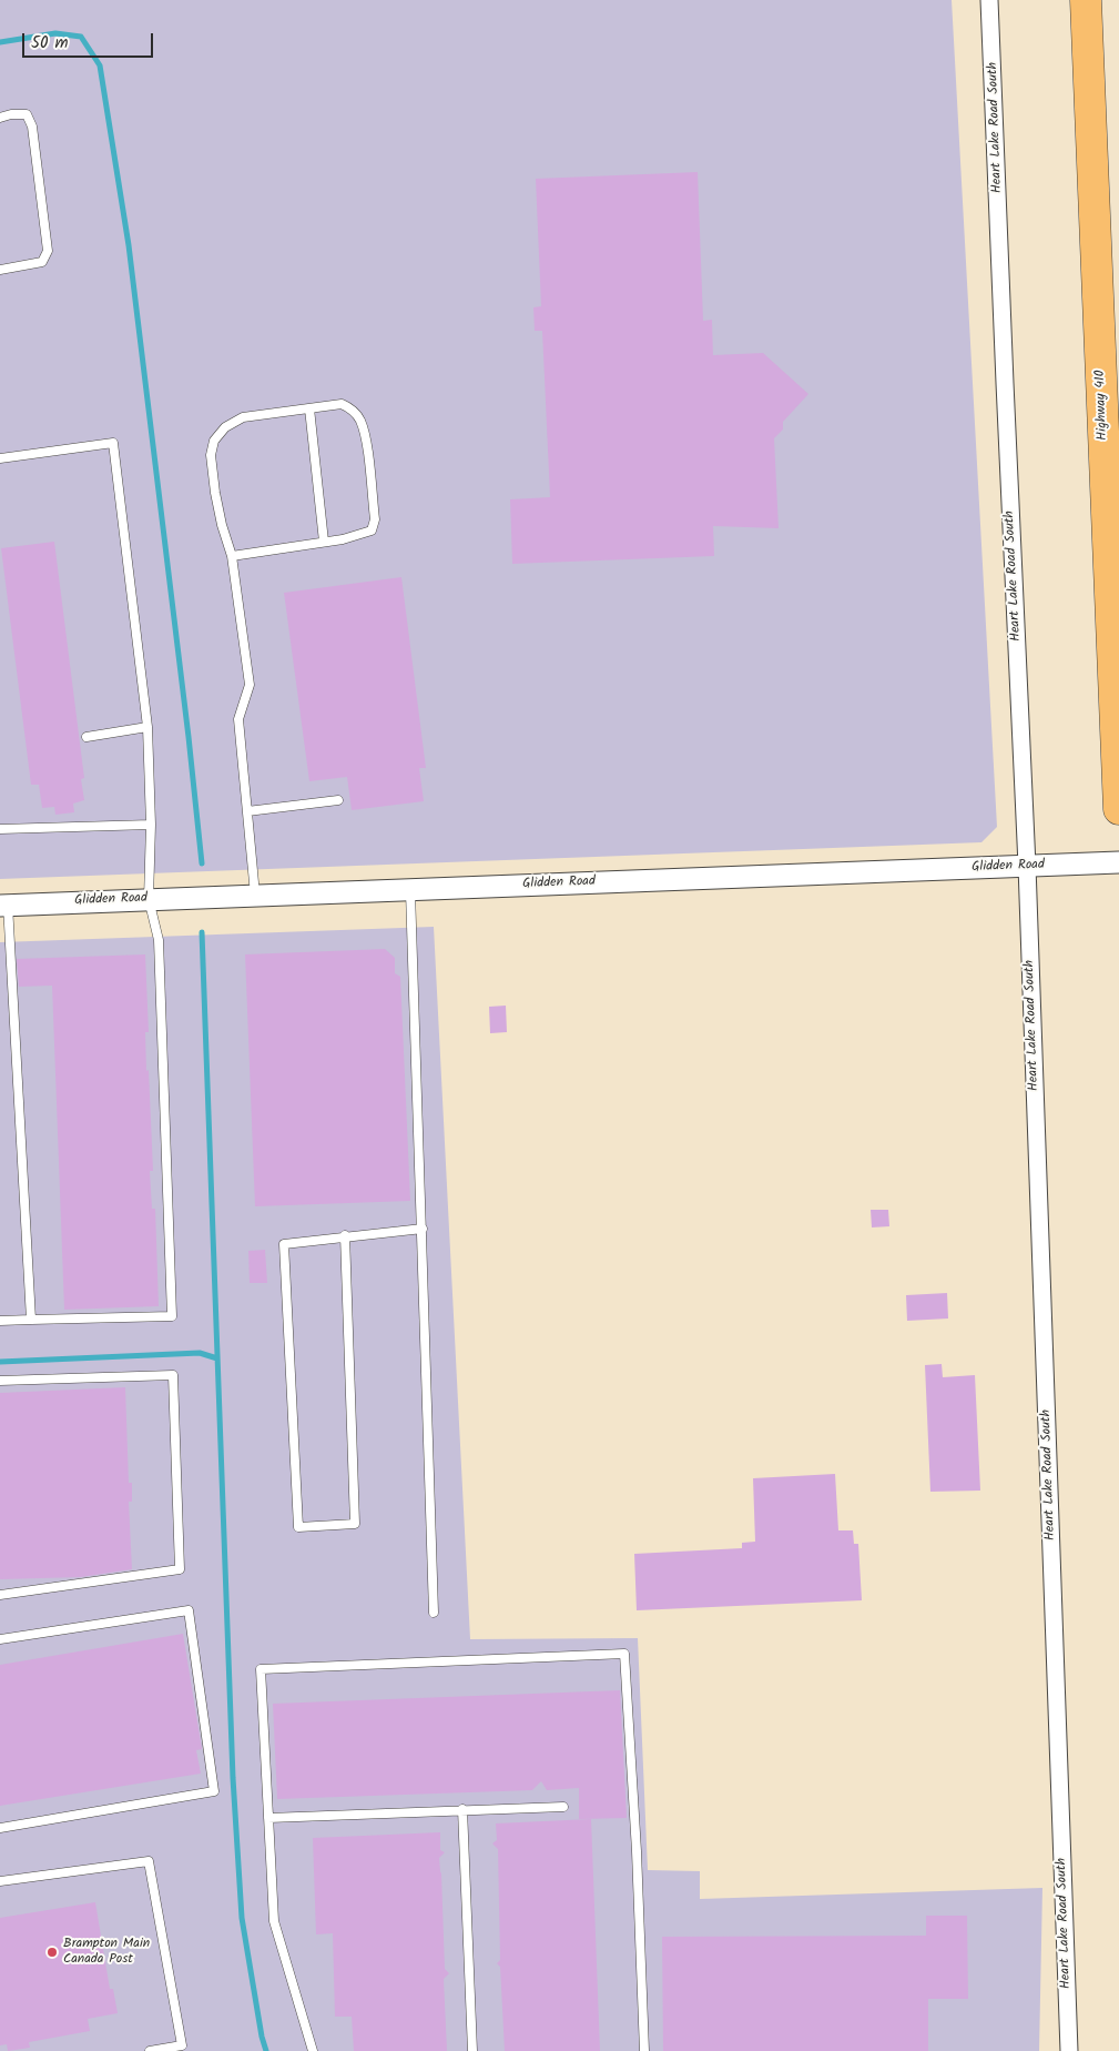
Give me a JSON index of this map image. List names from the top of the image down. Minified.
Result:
{"streets":{"highway":["Highway 410"],"street":["Heart Lake Road South","Glidden Road"]},"crossings":[["Heart Lake Road South","Glidden Road"]],"places":["Brampton Main Canada Post"],"scale_bar":"50 m"}
